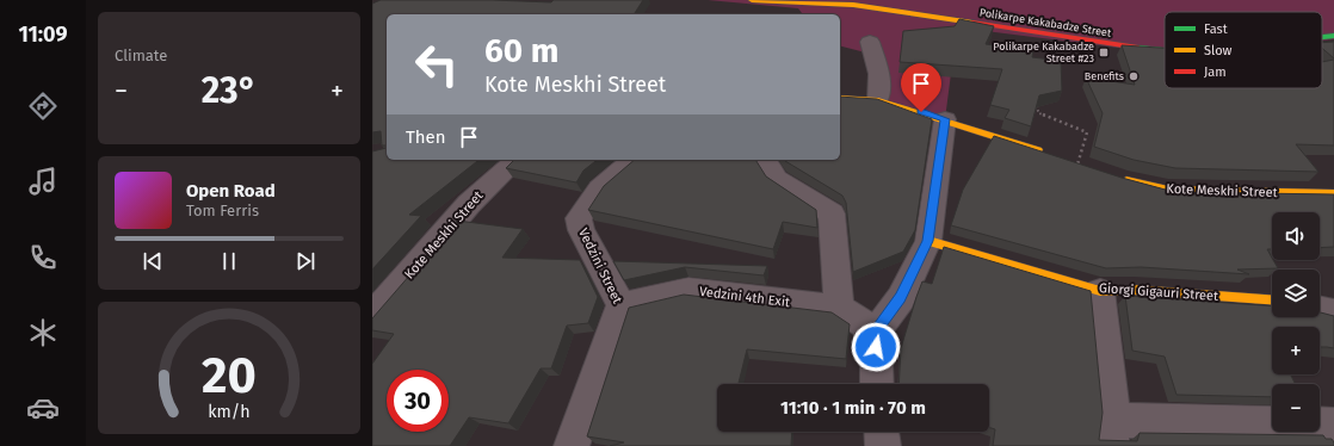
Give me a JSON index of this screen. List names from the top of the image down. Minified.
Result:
{"streets":{"street":["Polikarpe Kakabadze Street","Kote Meskhi Street","Vedzini Street","Giorgi Gigauri Street","Vedzini 4th Exit"]},"crossings":[["Vedzini Street","Vedzini 4th Exit"]],"places":{"transit":["Polikarpe Kakabadze Street #23"],"other":["Benefits"]},"legend":["Fast","Slow","Jam"],"page":{"tabs":"11:09","tile":"Climate","turn":["60 m","Kote Meskhi Street"],"heat":["−","23°","+"],"then":"Then","song":["Open Road","Tom Ferris"],"map_buttons":["+","−"],"limit":"30","trip":"11:10 · 1 min · 70 m","gauge":["20","km/h"]}}
